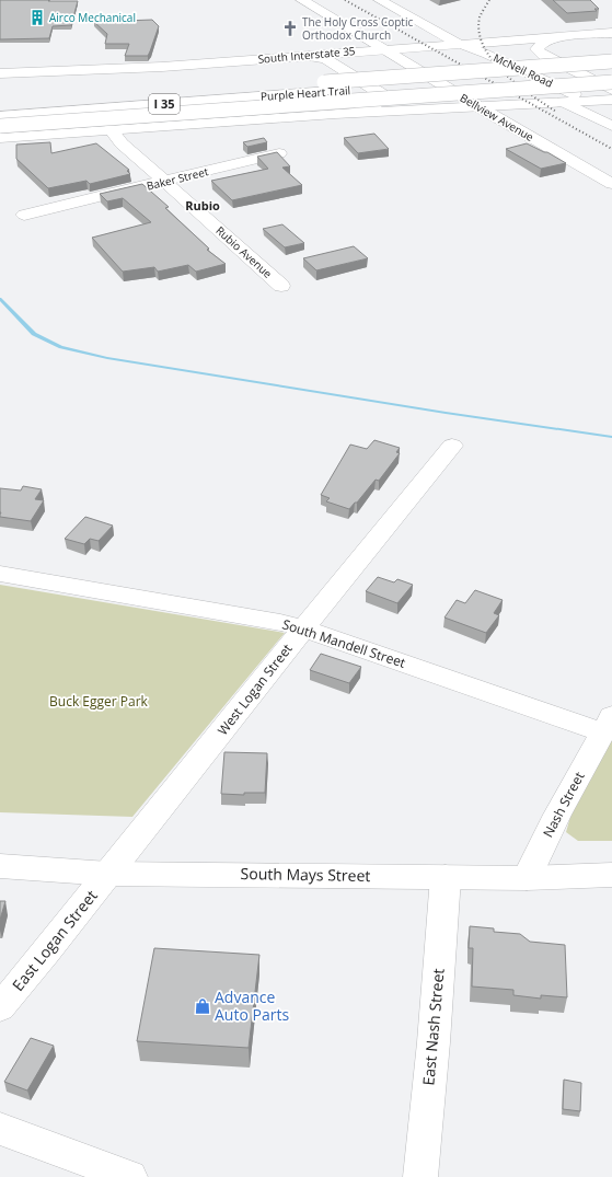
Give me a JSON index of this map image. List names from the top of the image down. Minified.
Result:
{"streets":{"main road":["South Interstate 35","McNeil Road","Purple Heart Trail","I 35","Bellview Avenue","Baker Street","Rubio Avenue","South Mandell Street","West Logan Street","Nash Street","South Mays Street","East Logan Street","East Nash Street"]},"crossings":[["South Interstate 35","McNeil Road"],["South Interstate 35","Bellview Avenue"],["Baker Street","Rubio Avenue"],["South Mandell Street","West Logan Street"],["South Mandell Street","Nash Street"],["West Logan Street","South Mays Street"],["West Logan Street","East Logan Street"],["Nash Street","South Mays Street"],["South Mays Street","East Logan Street"],["South Mays Street","East Nash Street"]],"districts":["Rubio"],"parks":["Buck Egger Park"],"places":{"building":["Airco Mechanical"],"church":["The Holy Cross Coptic Orthodox Church"],"shop":["Advance Auto Parts"]}}
